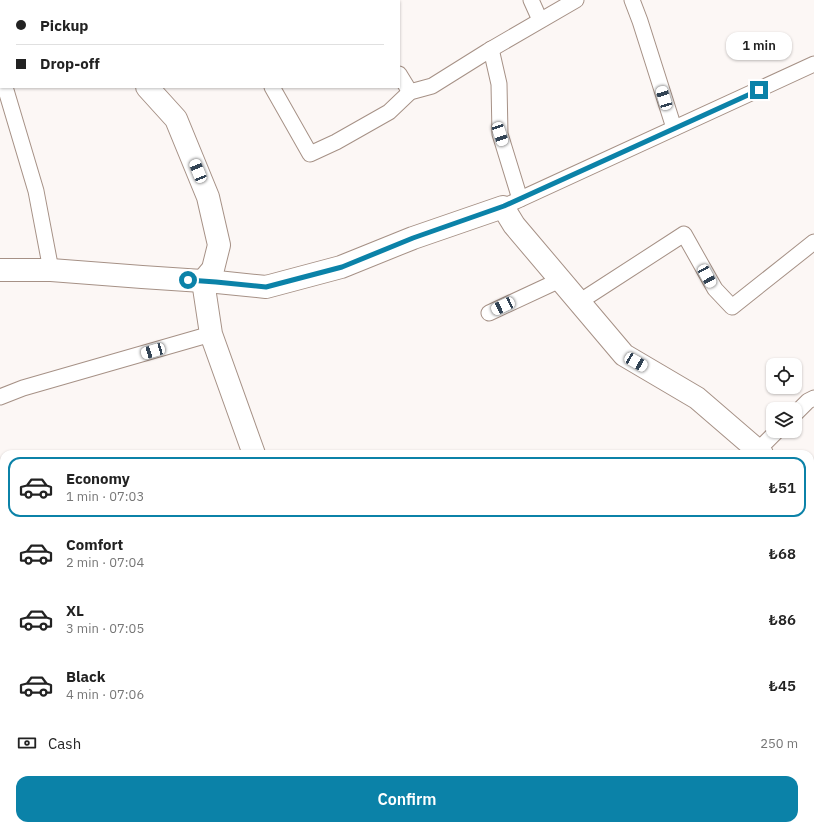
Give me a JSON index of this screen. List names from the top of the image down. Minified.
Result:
{"page":{"banner":["Pickup","Drop-off"],"bubble":"1 min","list":[{"name":"Economy","note":"1 min · 07:03","value":"₺51"},{"name":"Comfort","note":"2 min · 07:04","value":"₺68"},{"name":"XL","note":"3 min · 07:05","value":"₺86"},{"name":"Black","note":"4 min · 07:06","value":"₺45"}],"pay":["Cash","250 m"],"buttons":"Confirm"}}
